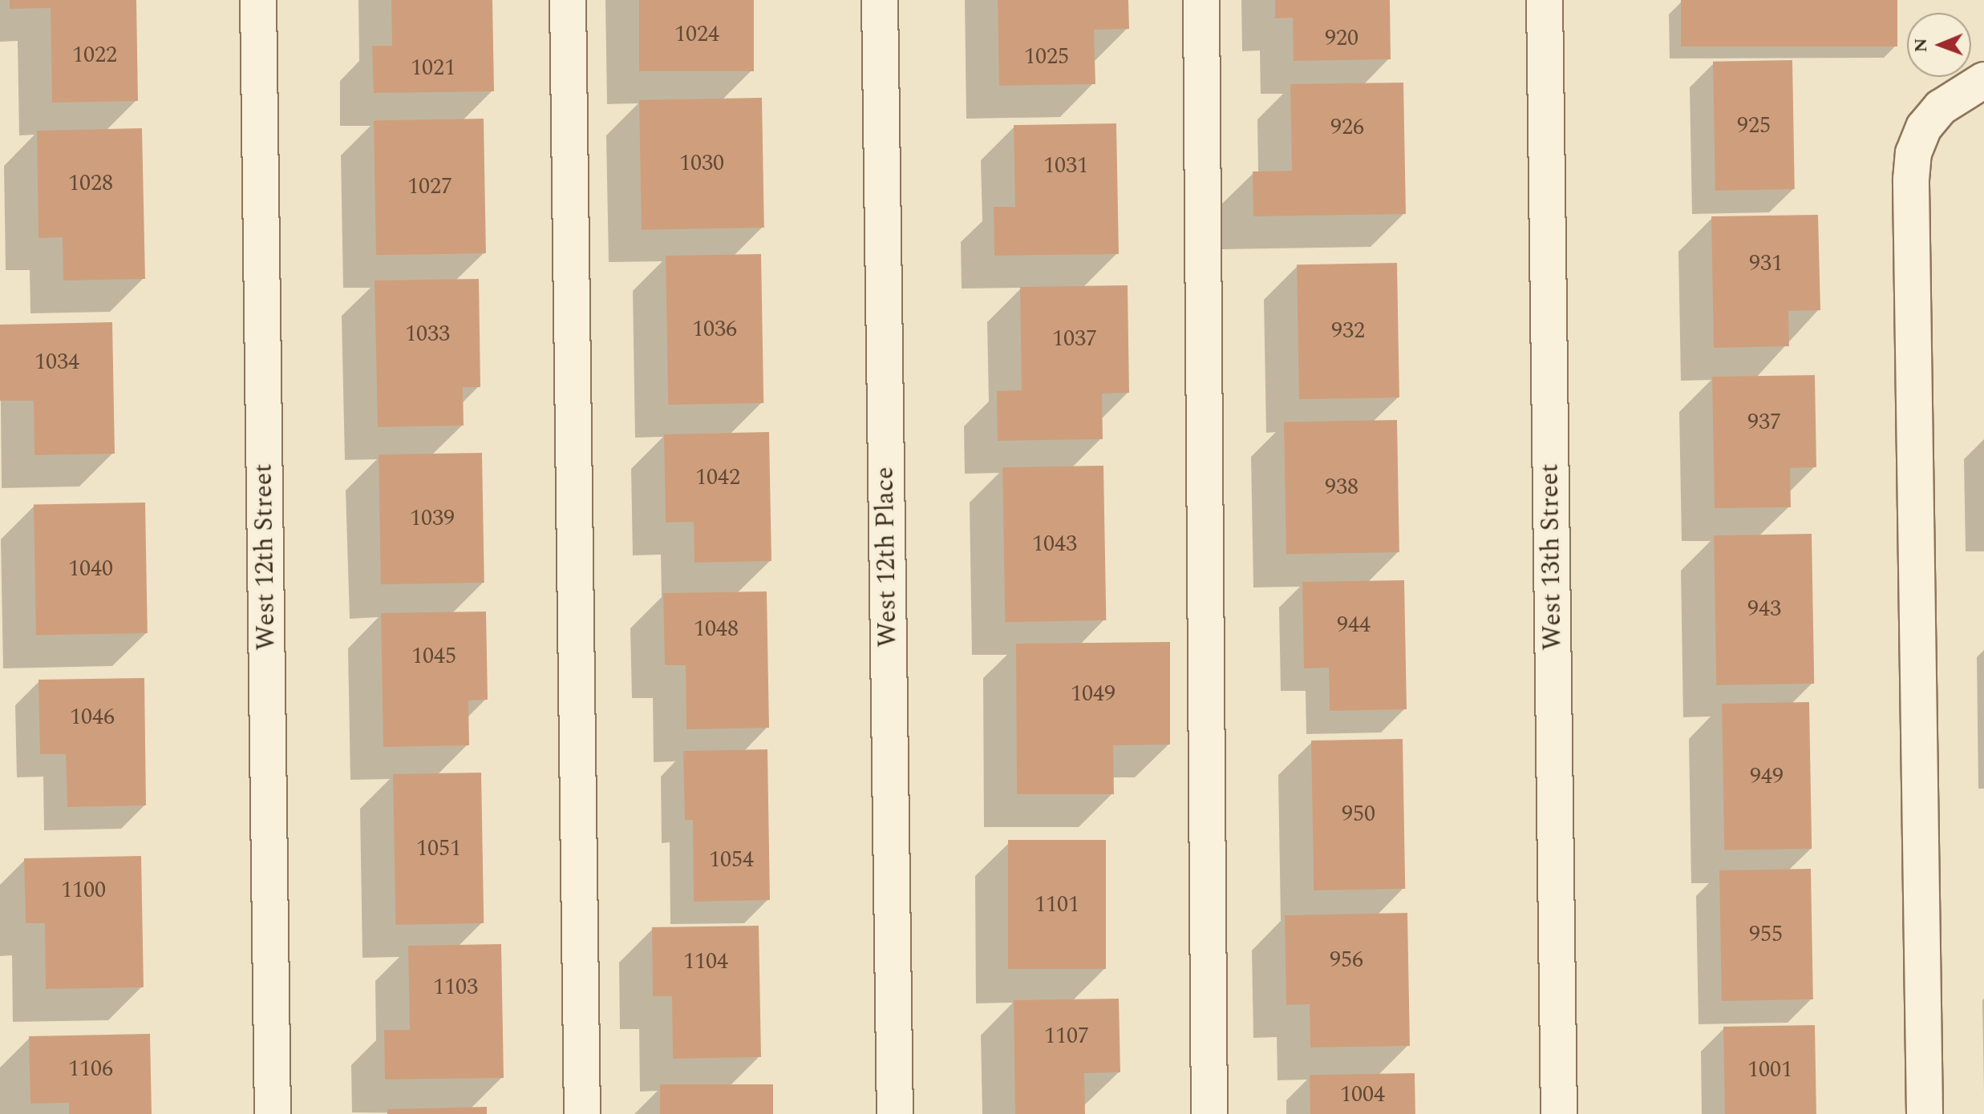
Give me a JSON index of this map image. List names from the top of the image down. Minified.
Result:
{"streets":{"street":["West 12th Street","West 12th Place","West 13th Street"]},"house_numbers":["1024","920","1022","1025","1021","925","926","1030","1031","1028","1027","931","1036","932","1033","1037","1034","937","1042","938","1039","1043","1040","943","944","1048","1045","1049","1046","949","950","1051","1054","1100","1101","955","956","1104","1103","1107","1106","1001","1004"],"north":"left"}
